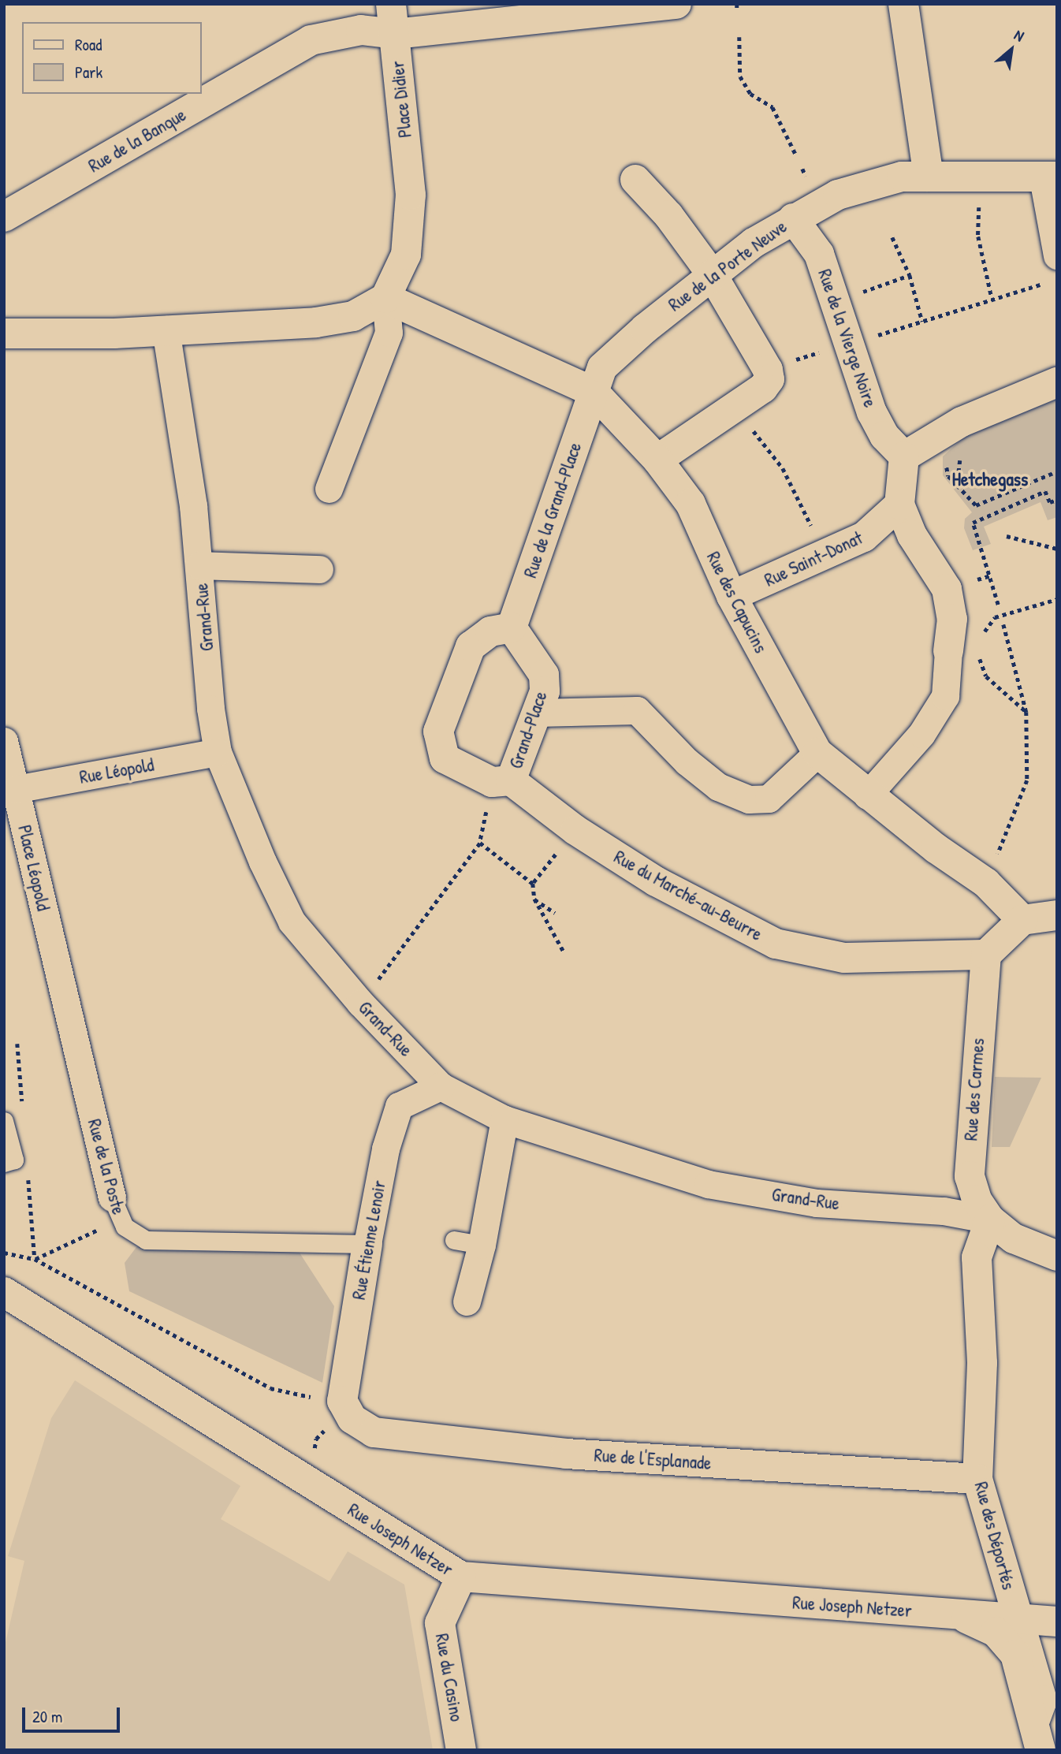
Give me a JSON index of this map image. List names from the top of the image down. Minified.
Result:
{"streets":{"street":["Place Didier","Rue de la Banque","Rue de la Porte Neuve","Rue de la Vierge Noire","Rue de la Grand-Place","Rue Saint-Donat","Rue des Capucins","Grand-Rue","Grand-Place","Rue Léopold","Place Léopold","Rue du Marché-au-Beurre","Rue des Carmes","Rue de la Poste","Rue Étienne Lenoir","Rue de l'Esplanade","Rue des Déportés","Rue Joseph Netzer","Rue du Casino"]},"crossings":[["Place Didier","Rue de la Banque"],["Place Didier","Rue des Capucins"],["Rue de la Porte Neuve","Rue de la Vierge Noire"],["Rue de la Porte Neuve","Rue de la Grand-Place"],["Rue de la Porte Neuve","Rue des Capucins"],["Rue de la Grand-Place","Rue des Capucins"],["Rue de la Grand-Place","Grand-Place"],["Rue Saint-Donat","Rue des Capucins"],["Grand-Rue","Rue Léopold"],["Grand-Rue","Rue des Carmes"],["Grand-Rue","Rue Étienne Lenoir"],["Grand-Rue","Rue des Déportés"],["Grand-Place","Rue du Marché-au-Beurre"],["Rue Léopold","Place Léopold"],["Place Léopold","Rue de la Poste"],["Rue du Marché-au-Beurre","Rue des Carmes"],["Rue des Carmes","Rue des Déportés"],["Rue de la Poste","Rue Étienne Lenoir"],["Rue Étienne Lenoir","Rue de l'Esplanade"],["Rue de l'Esplanade","Rue des Déportés"],["Rue des Déportés","Rue Joseph Netzer"],["Rue Joseph Netzer","Rue du Casino"]],"districts":["Hetchegass"],"legend":["Road","Park"],"scale_bar":"20 m","north":"top right"}
